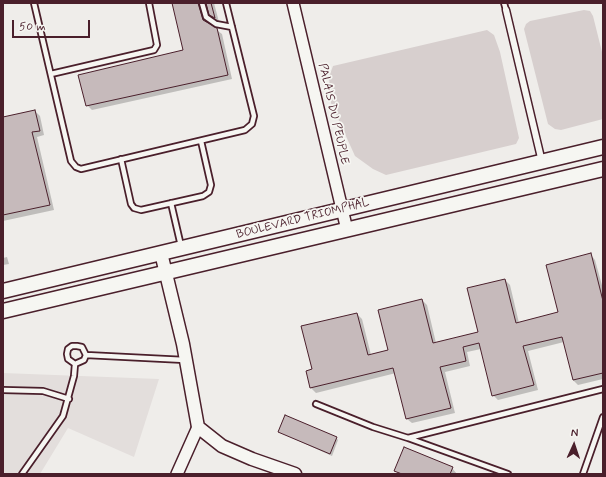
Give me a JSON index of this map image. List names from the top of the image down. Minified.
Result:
{"streets":{"highway":["BOULEVARD TRIOMPHAL"],"street":["PALAIS DU PEUPLE"]},"crossings":[["PALAIS DU PEUPLE","BOULEVARD TRIOMPHAL"]],"scale_bar":"50 m","north":"top"}
